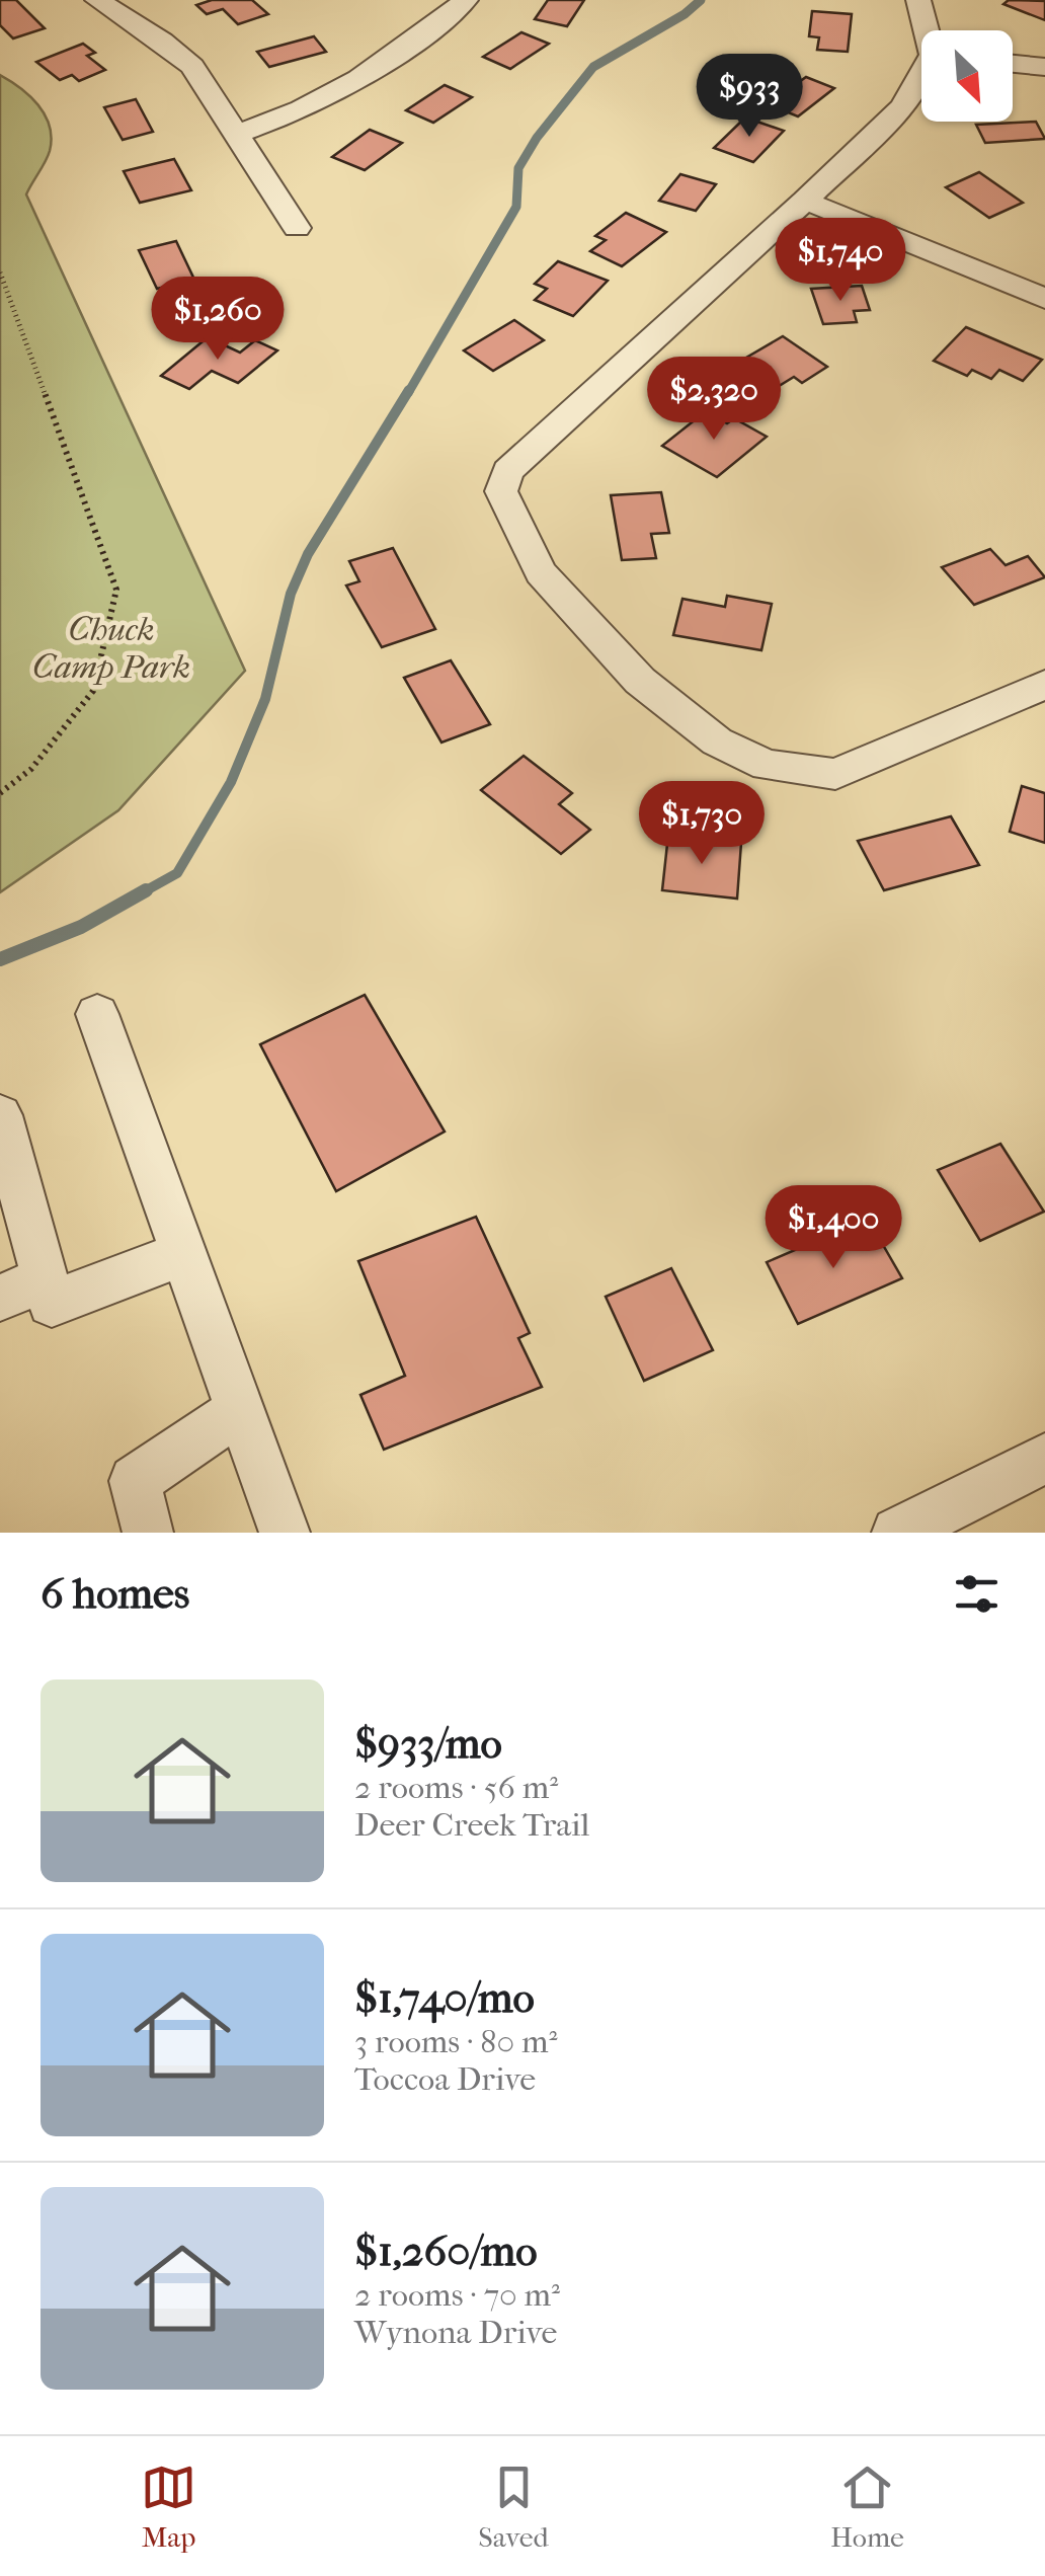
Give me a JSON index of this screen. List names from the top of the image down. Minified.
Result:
{"parks":["Chuck Camp Park"],"north":"bottom right","page":{"price":["$933","$1,740","$1,260","$2,320","$1,730","$1,400"],"heading":"6 homes","list":[{"name":"$933/mo","note":"2 rooms · 56 m² · Deer Creek Trail"},{"name":"$1,740/mo","note":"3 rooms · 80 m² · Toccoa Drive"},{"name":"$1,260/mo","note":"2 rooms · 70 m² · Wynona Drive"}],"tabs":["Map","Saved","Home"]}}
